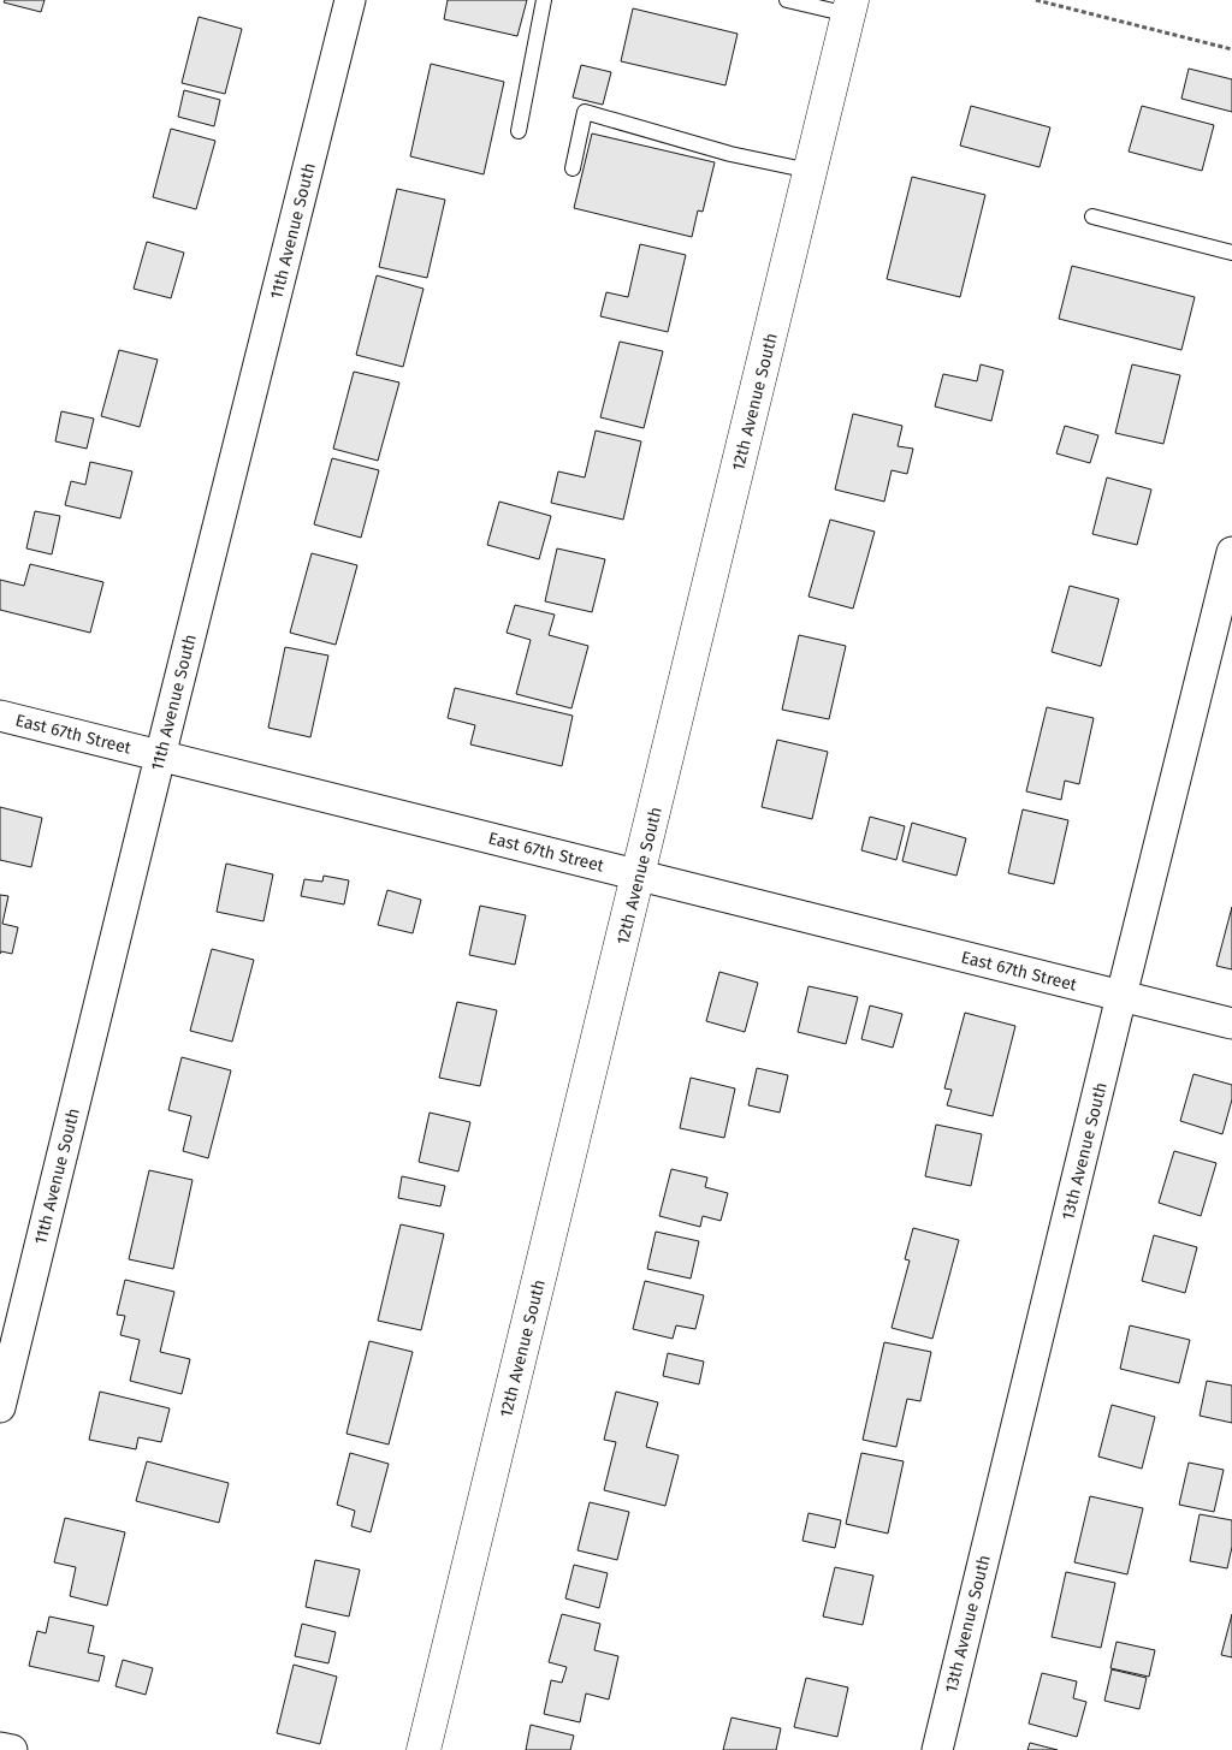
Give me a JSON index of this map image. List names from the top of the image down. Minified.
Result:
{"streets":{"street":["11th Avenue South","12th Avenue South","East 67th Street","13th Avenue South"]},"crossings":[["11th Avenue South","East 67th Street"],["12th Avenue South","East 67th Street"],["East 67th Street","13th Avenue South"]]}
